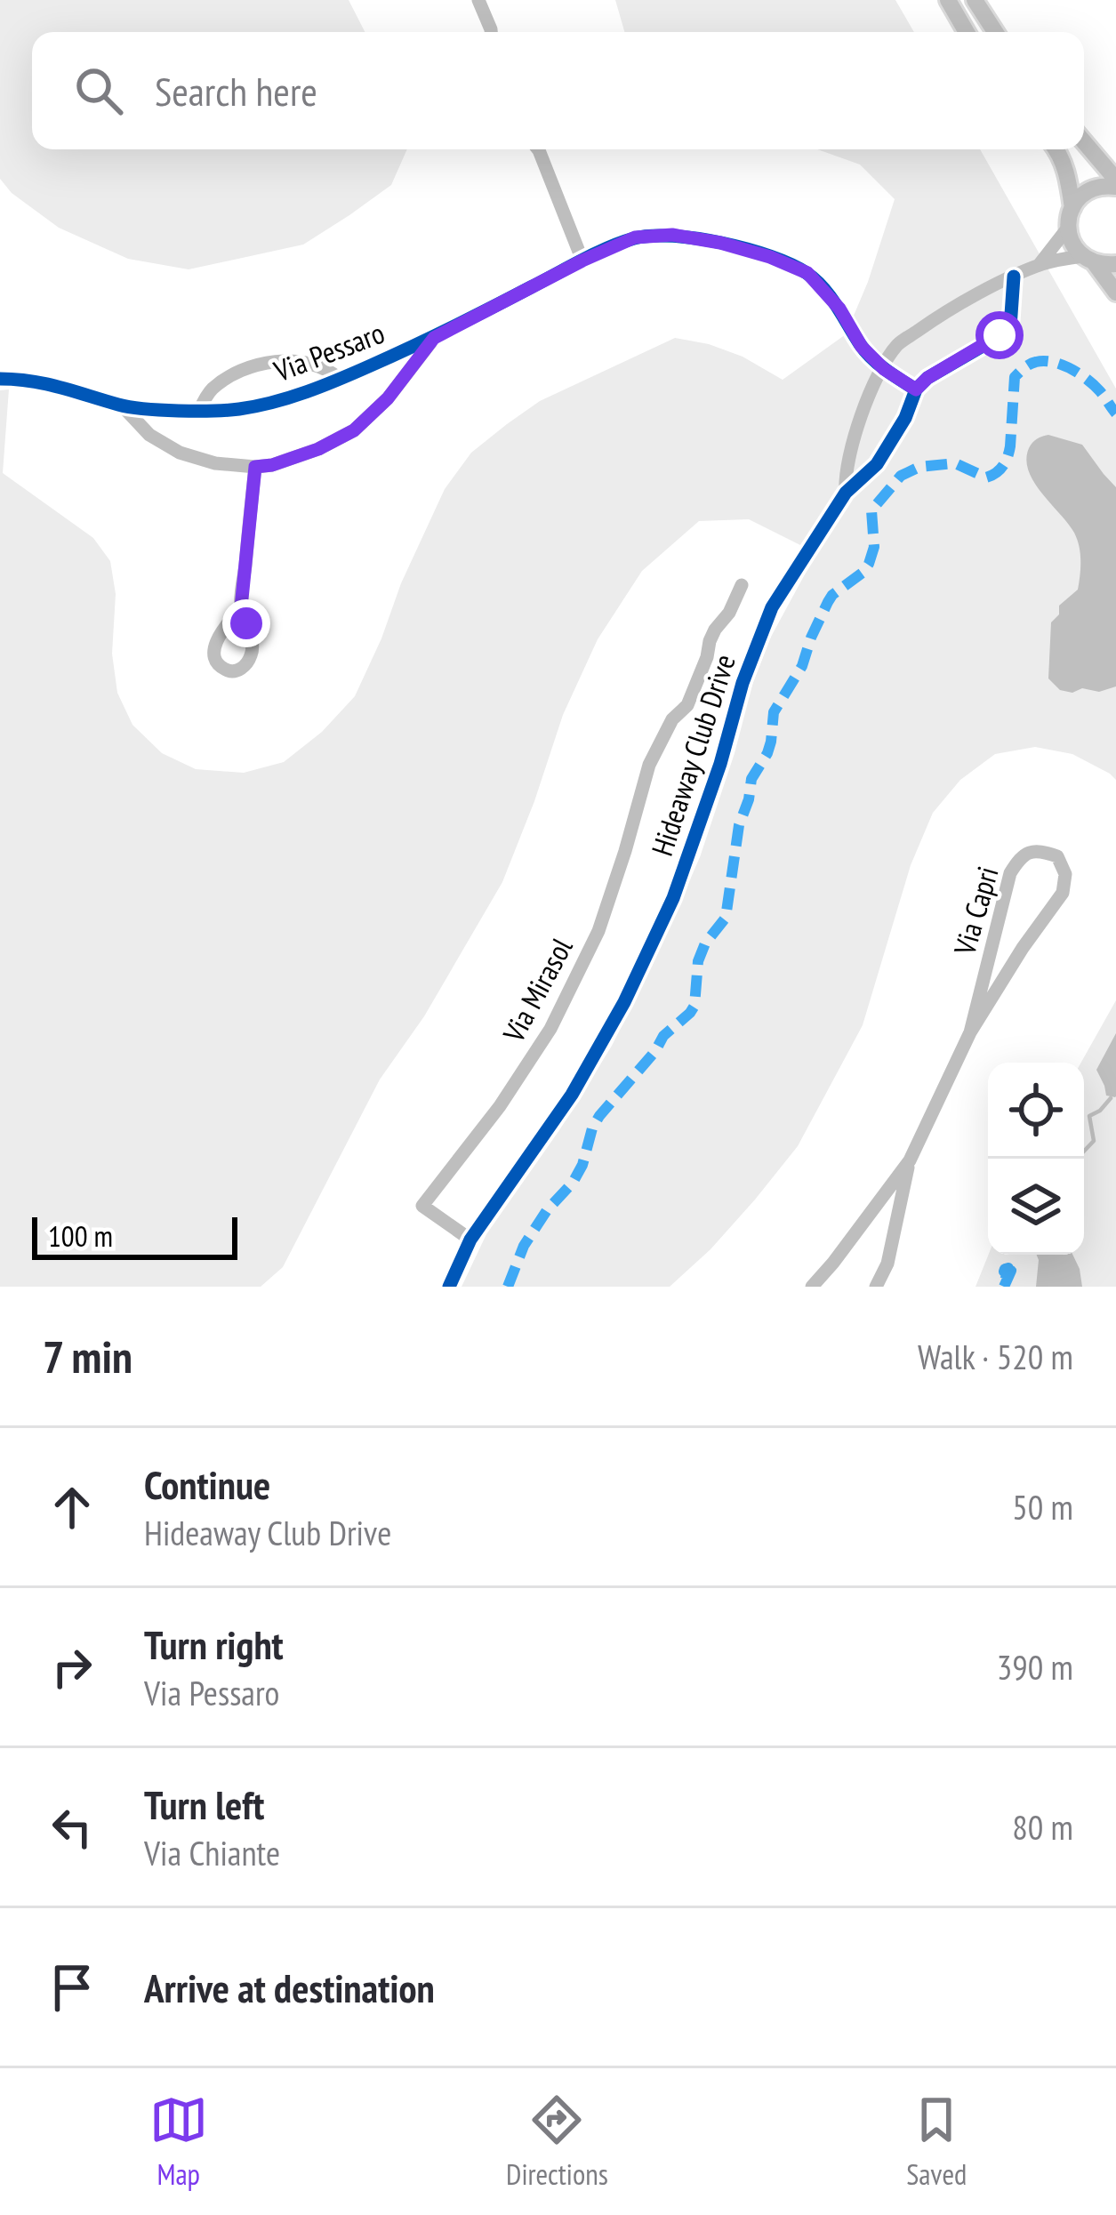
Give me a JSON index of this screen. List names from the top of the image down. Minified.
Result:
{"streets":{"street":["Via Pessaro","Hideaway Club Drive","Via Capri","Via Mirasol"]},"crossings":[["Via Pessaro","Hideaway Club Drive"],["Hideaway Club Drive","Via Mirasol"]],"scale_bar":"100 m","page":{"search":"Search here","scale":"100 m","heading":["7 min","Walk · 520 m"],"list":[["Continue","Hideaway Club Drive","50 m"],["Turn right","Via Pessaro","390 m"],["Turn left","Via Chiante","80 m"],"Arrive at destination"],"nav":["Map","Directions","Saved"]}}
